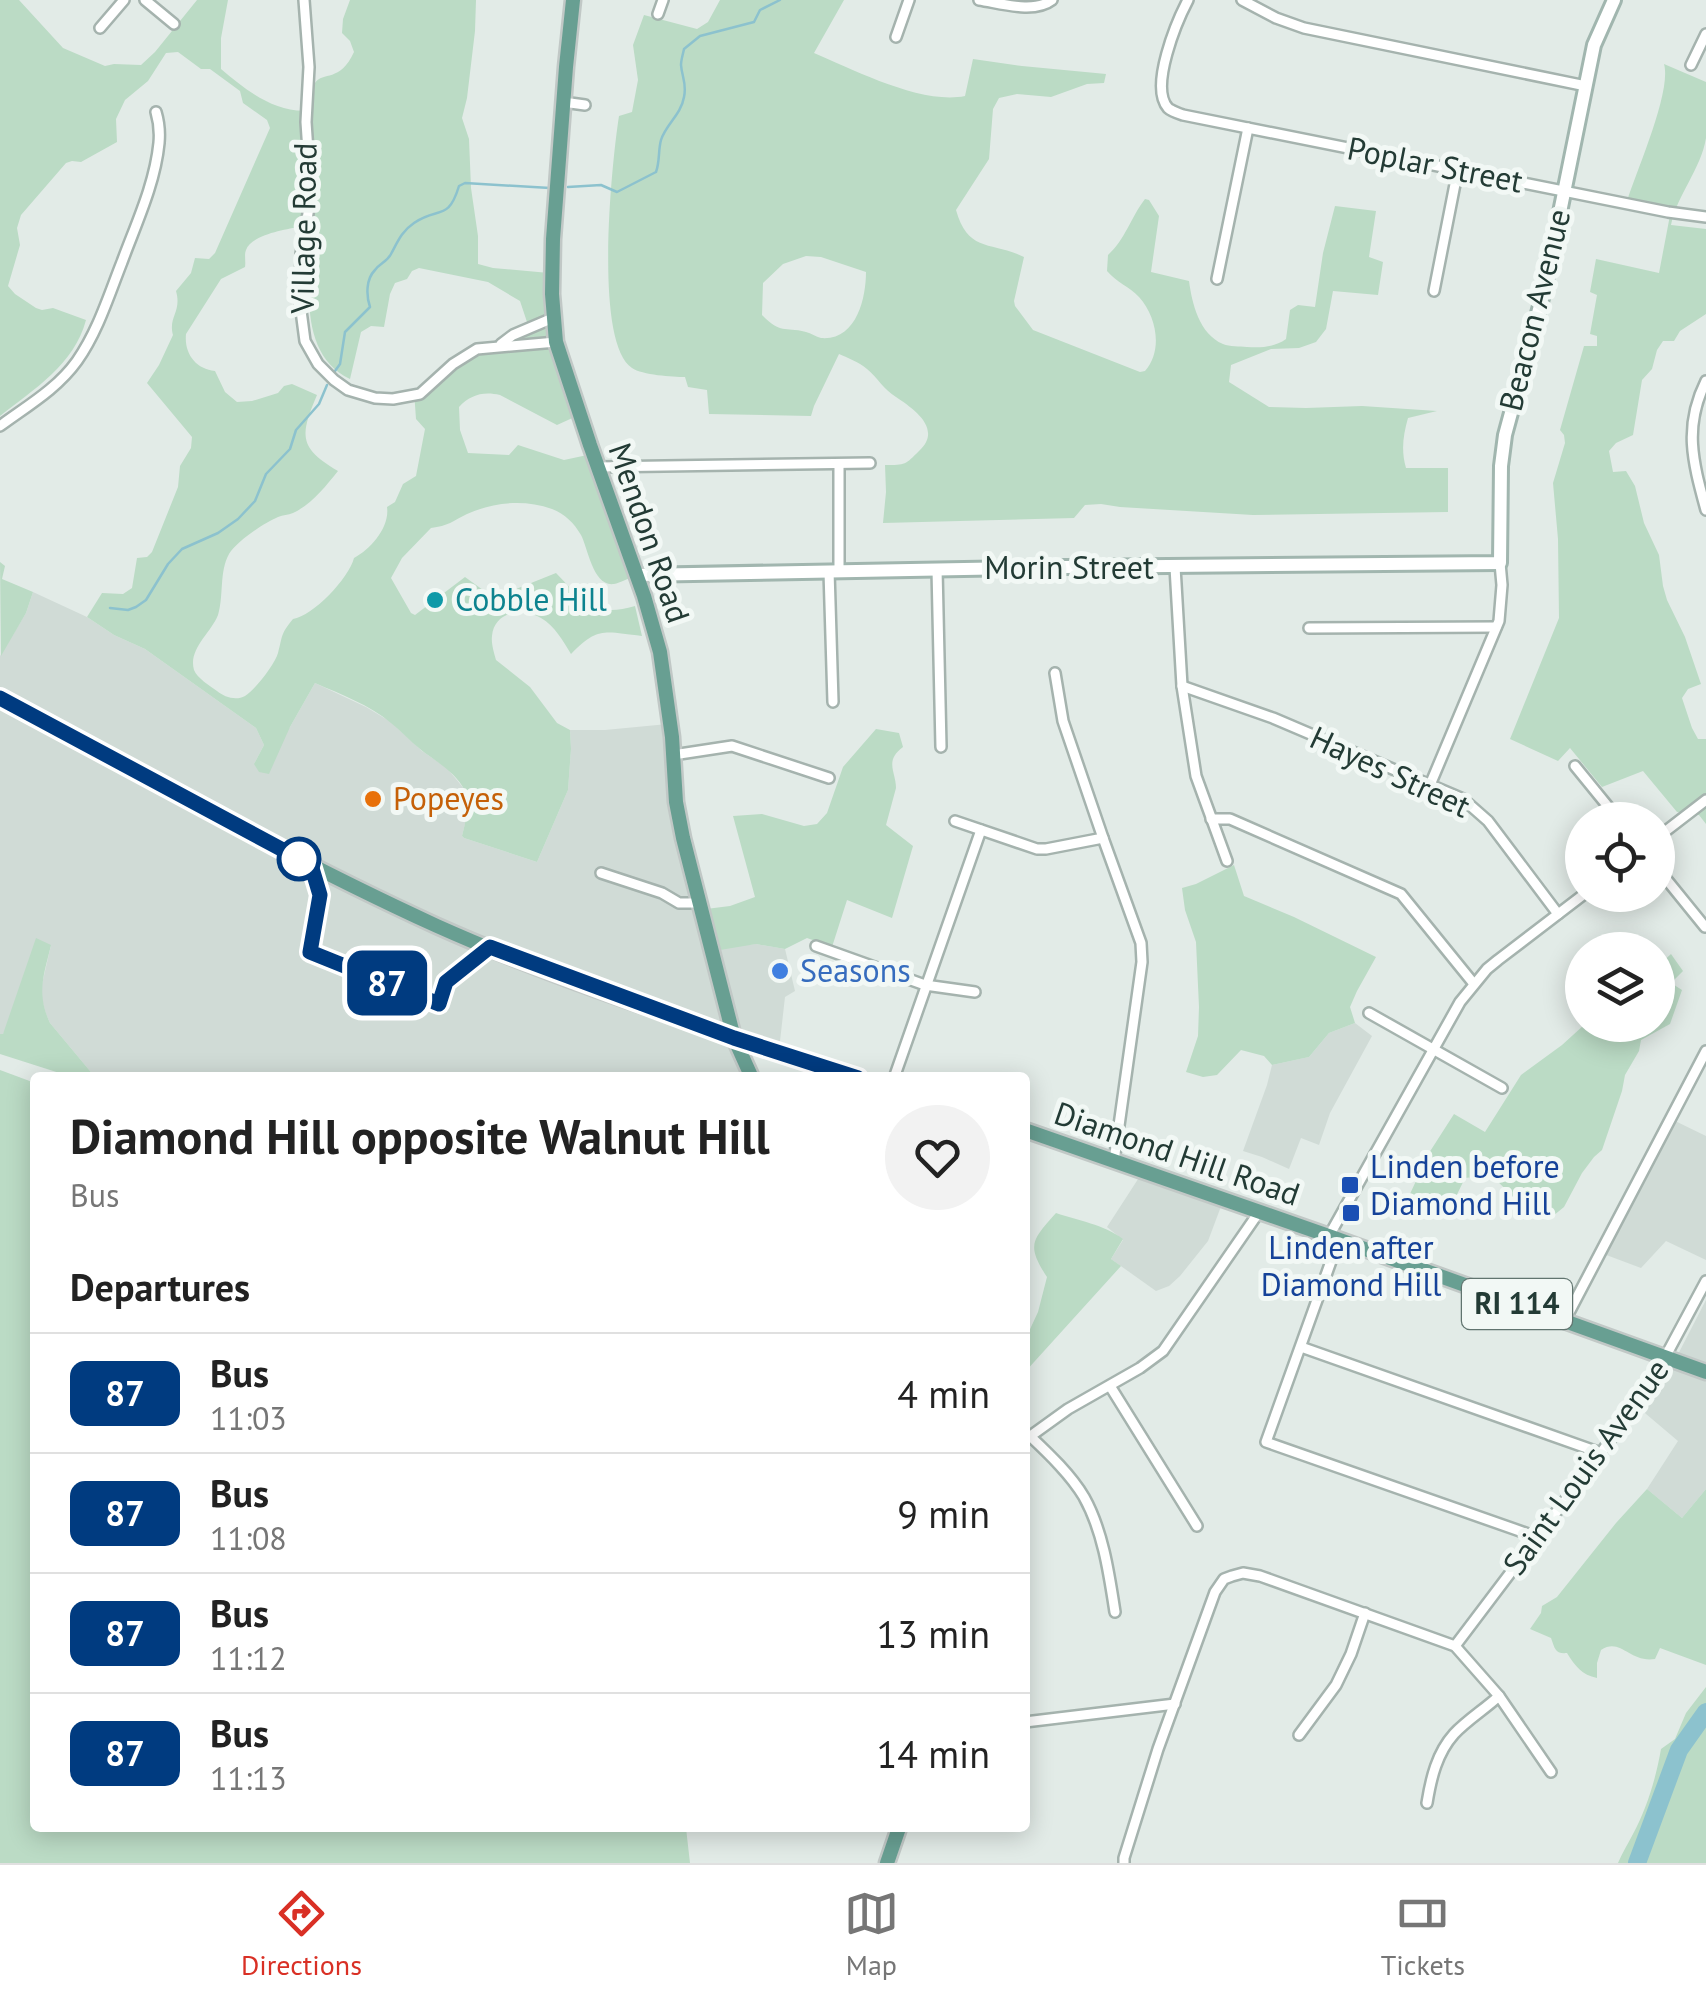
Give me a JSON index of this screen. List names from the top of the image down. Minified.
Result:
{"streets":{"main road":["Mendon Road","Diamond Hill Road","RI 114"],"street":["Poplar Street","Village Road","Beacon Avenue","Morin Street","Hayes Street","Saint Louis Avenue"]},"crossings":[["Poplar Street","Beacon Avenue"],["Village Road","Mendon Road"],["Beacon Avenue","Morin Street"],["Beacon Avenue","Hayes Street"],["Mendon Road","Morin Street"],["Diamond Hill Road","Saint Louis Avenue"]],"places":{"other":["Cobble Hill","Popeyes","Seasons"],"transit":["Linden before Diamond Hill","Linden after Diamond Hill"]},"lines":["bus line 87"],"page":{"on_map":"87","heading":[["Diamond Hill opposite Walnut Hill","Bus"],"Departures"],"list":[{"mark":"87","name":"Bus","note":"11:03","value":"4 min"},{"mark":"87","name":"Bus","note":"11:08","value":"9 min"},{"mark":"87","name":"Bus","note":"11:12","value":"13 min"},{"mark":"87","name":"Bus","note":"11:13","value":"14 min"}],"tabs":["Directions","Map","Tickets"]}}
